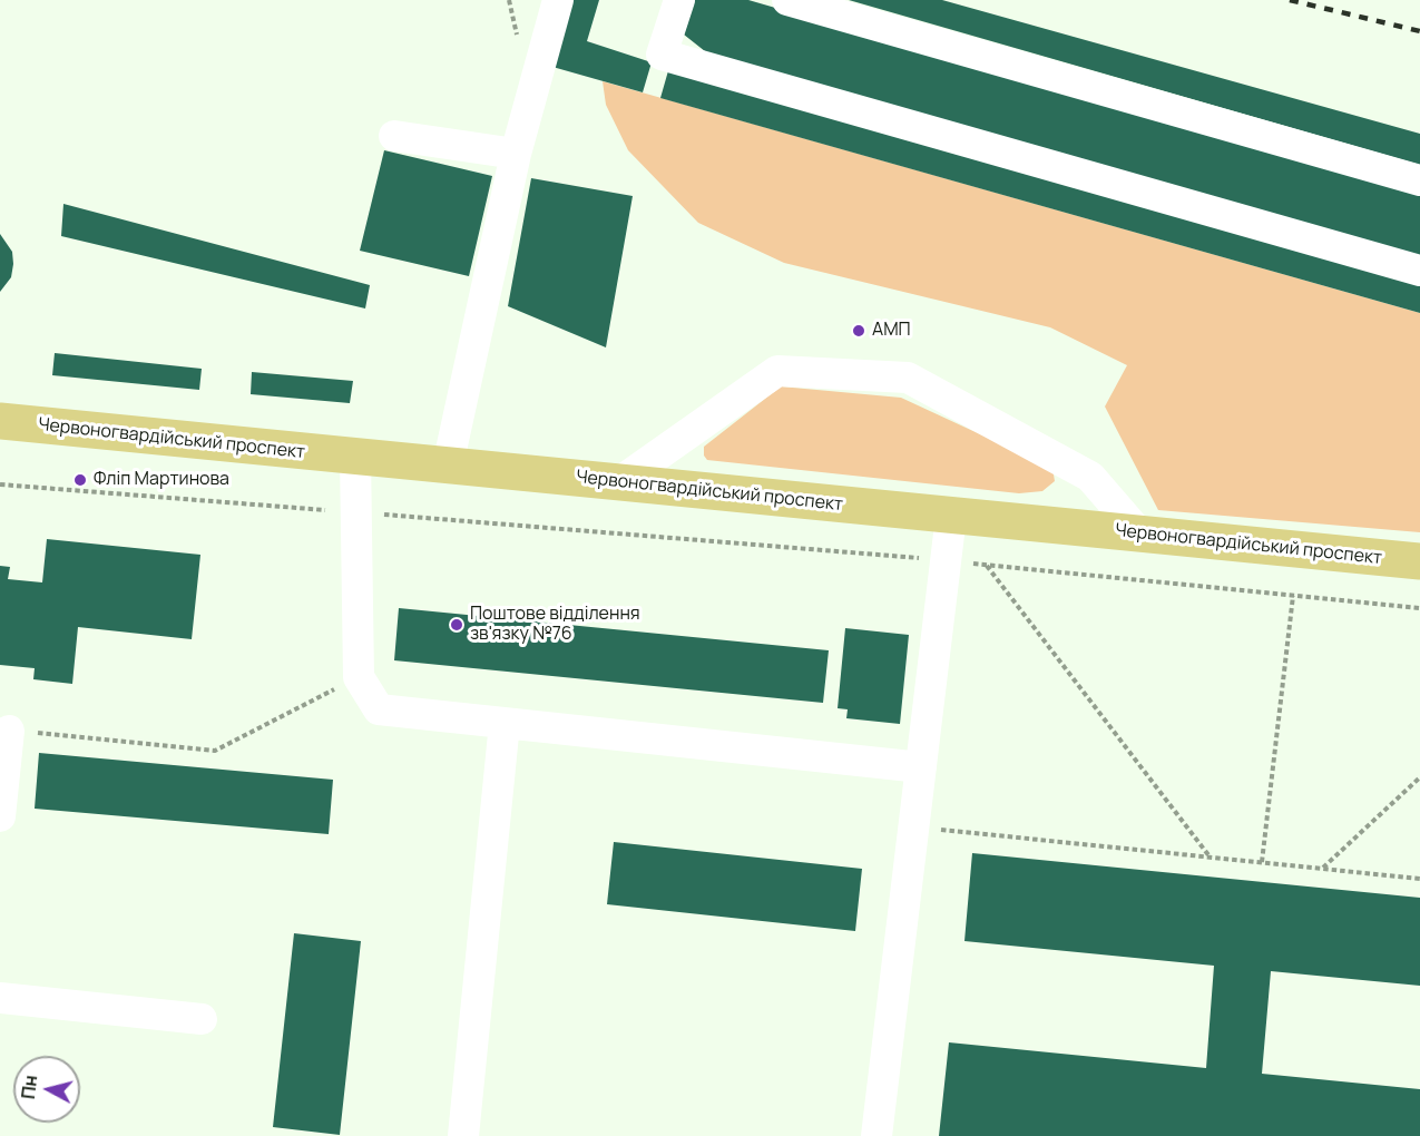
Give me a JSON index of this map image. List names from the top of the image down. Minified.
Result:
{"streets":{"main road":["Червоногвардійський проспект"]},"places":["АМП","Фліп Мартинова","Поштове відділення зв'язку №76"],"north":"left"}
